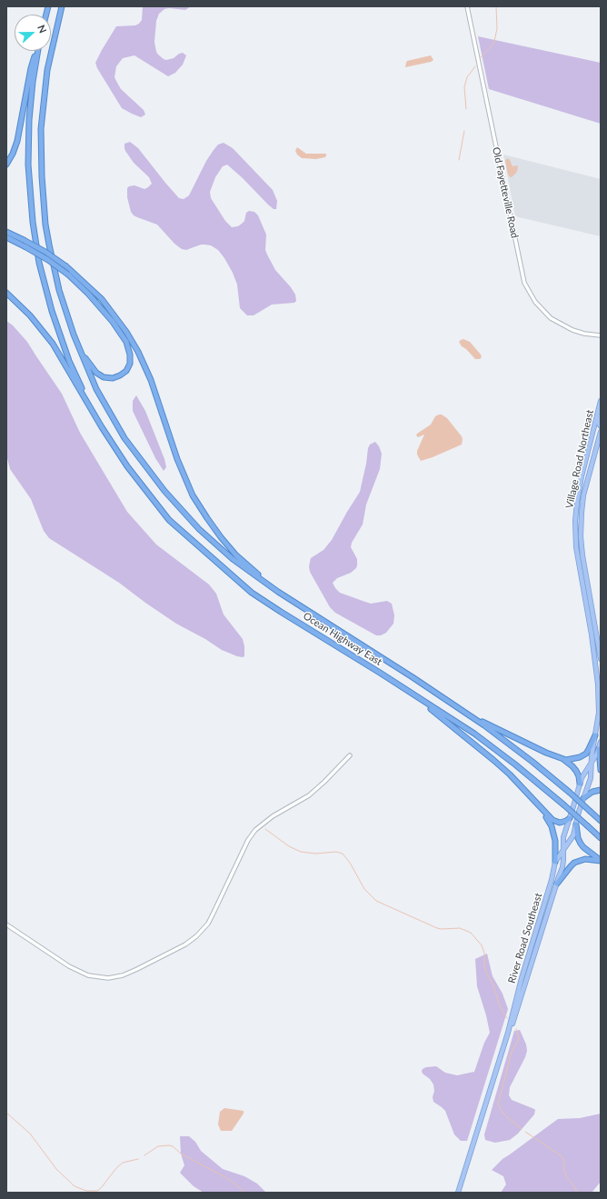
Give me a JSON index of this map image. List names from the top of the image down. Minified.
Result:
{"streets":{"highway":["Ocean Highway East"],"main road":["Village Road Northeast","River Road Southeast"],"street":["Old Fayetteville Road"]},"crossings":[["Village Road Northeast","River Road Southeast"]],"north":"right"}
